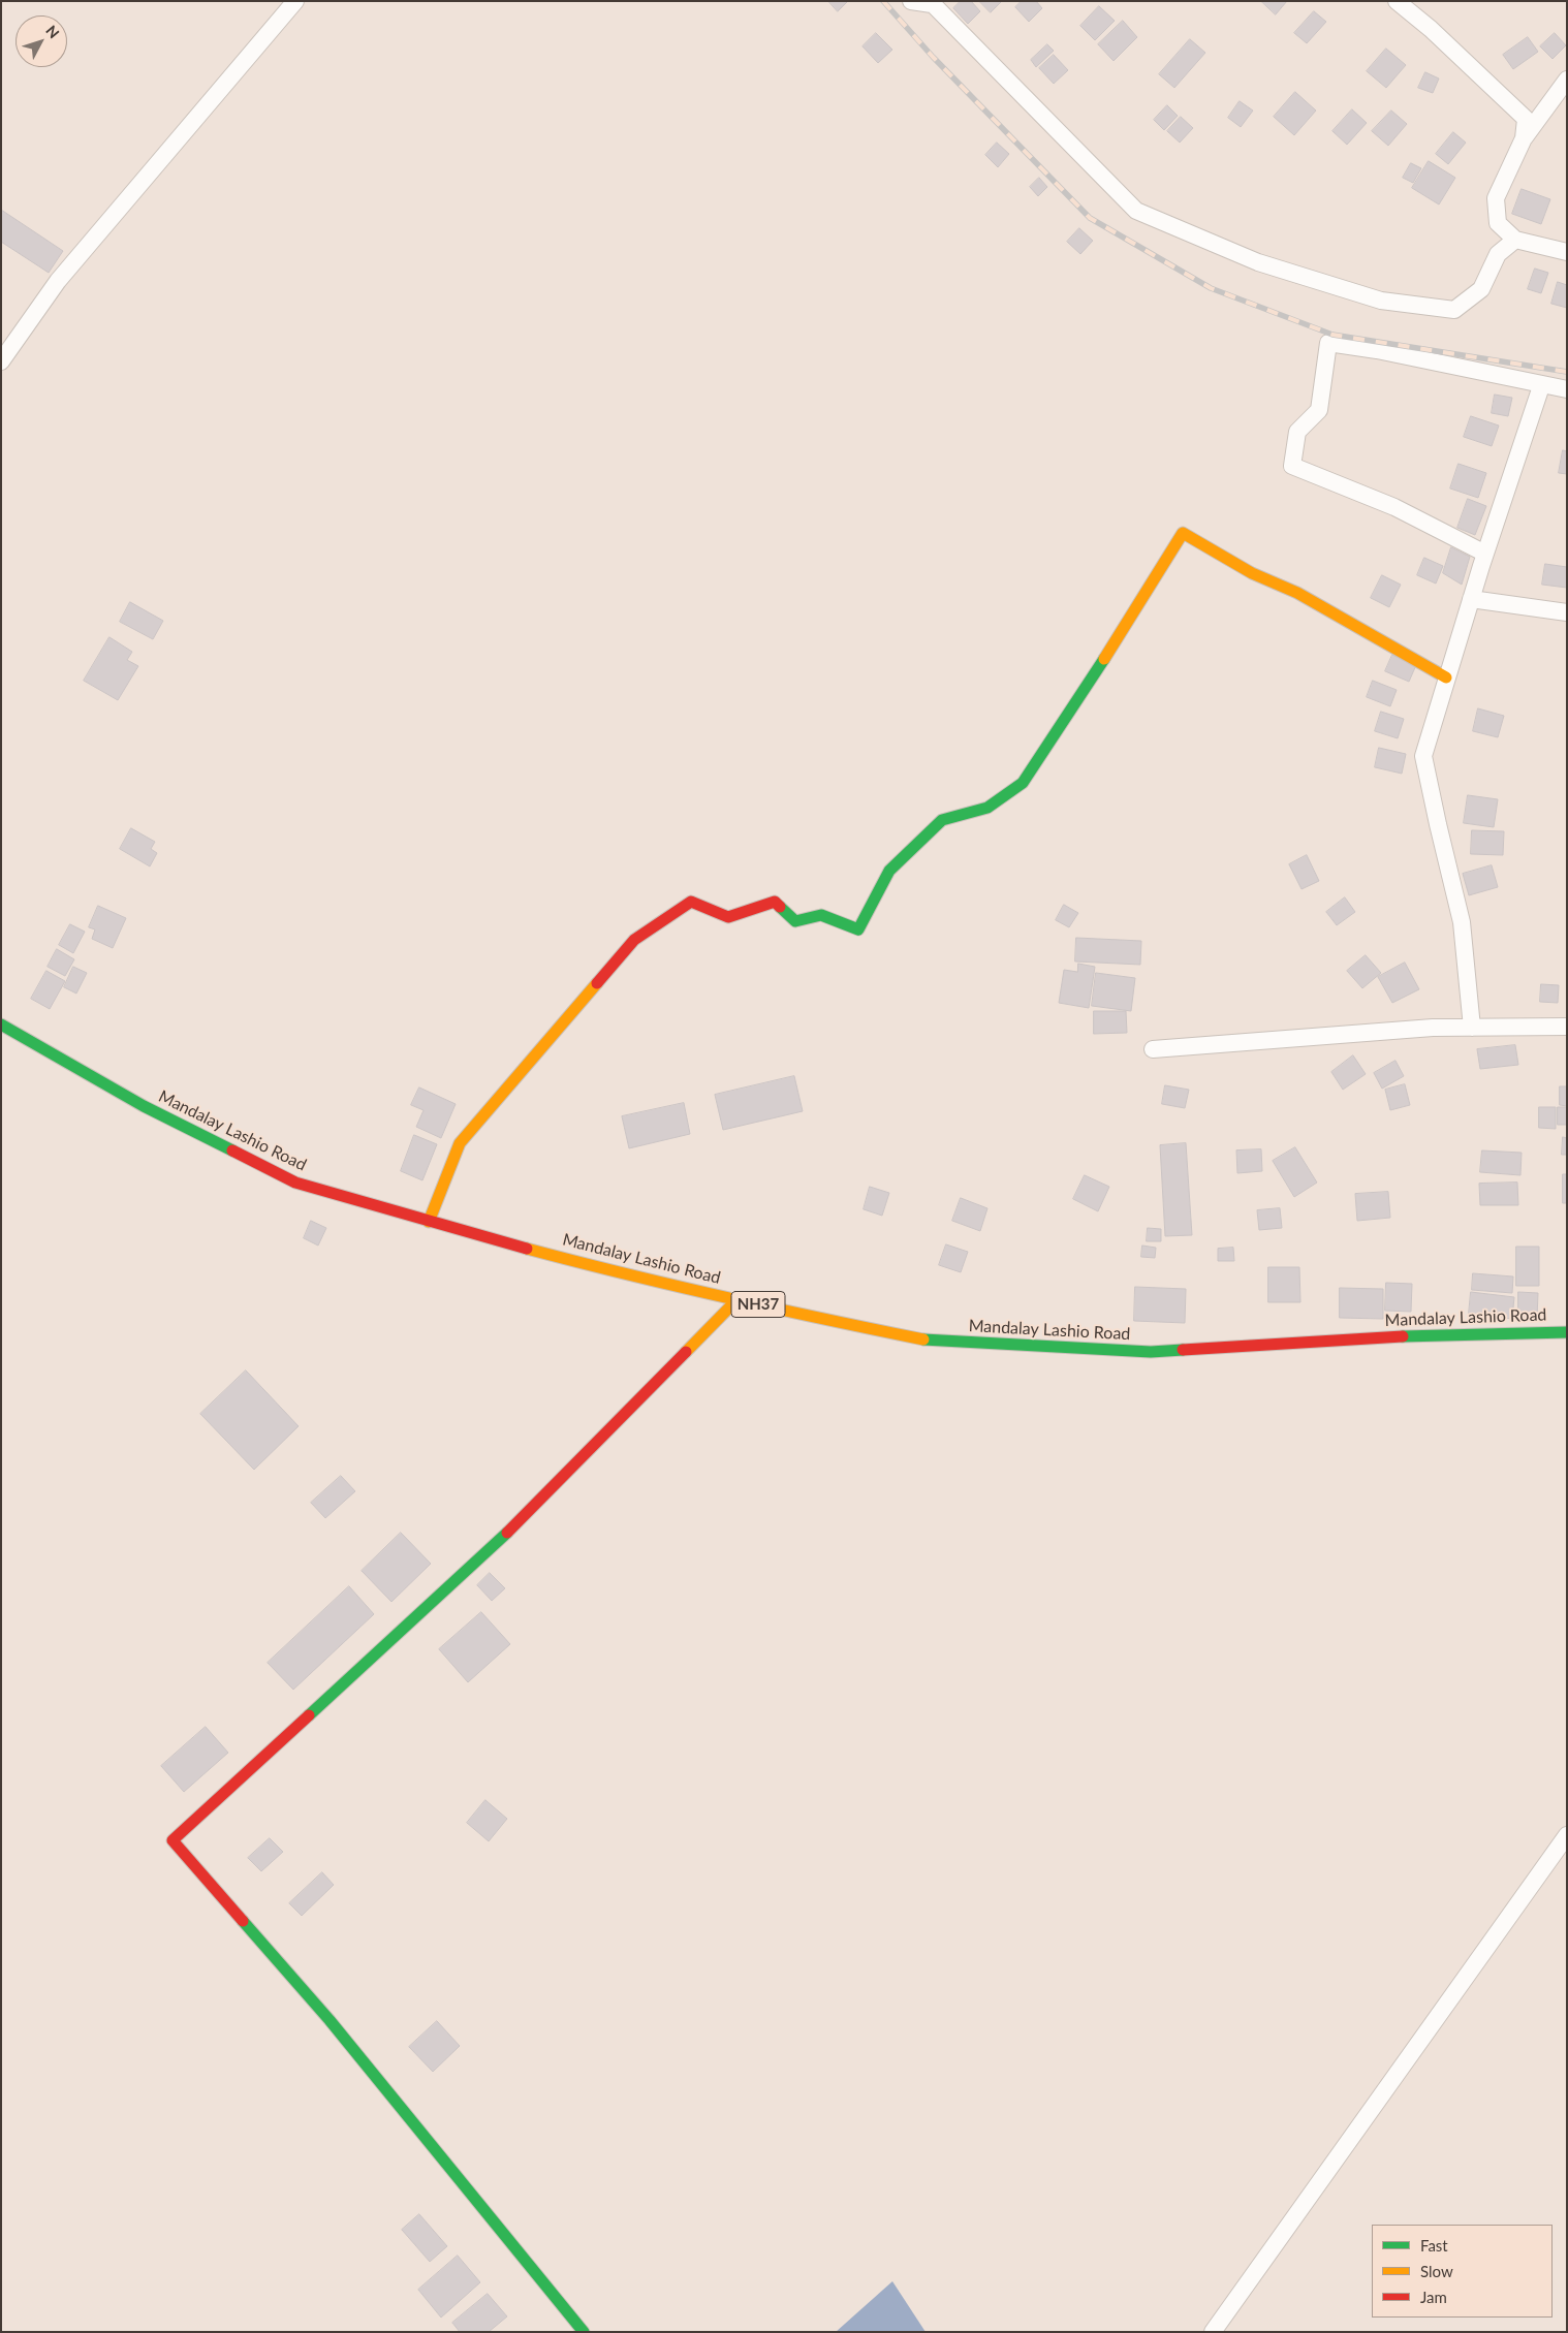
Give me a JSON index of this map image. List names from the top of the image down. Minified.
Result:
{"streets":{"main road":["Mandalay Lashio Road","NH37"]},"legend":["Fast","Slow","Jam"],"north":"top right"}
